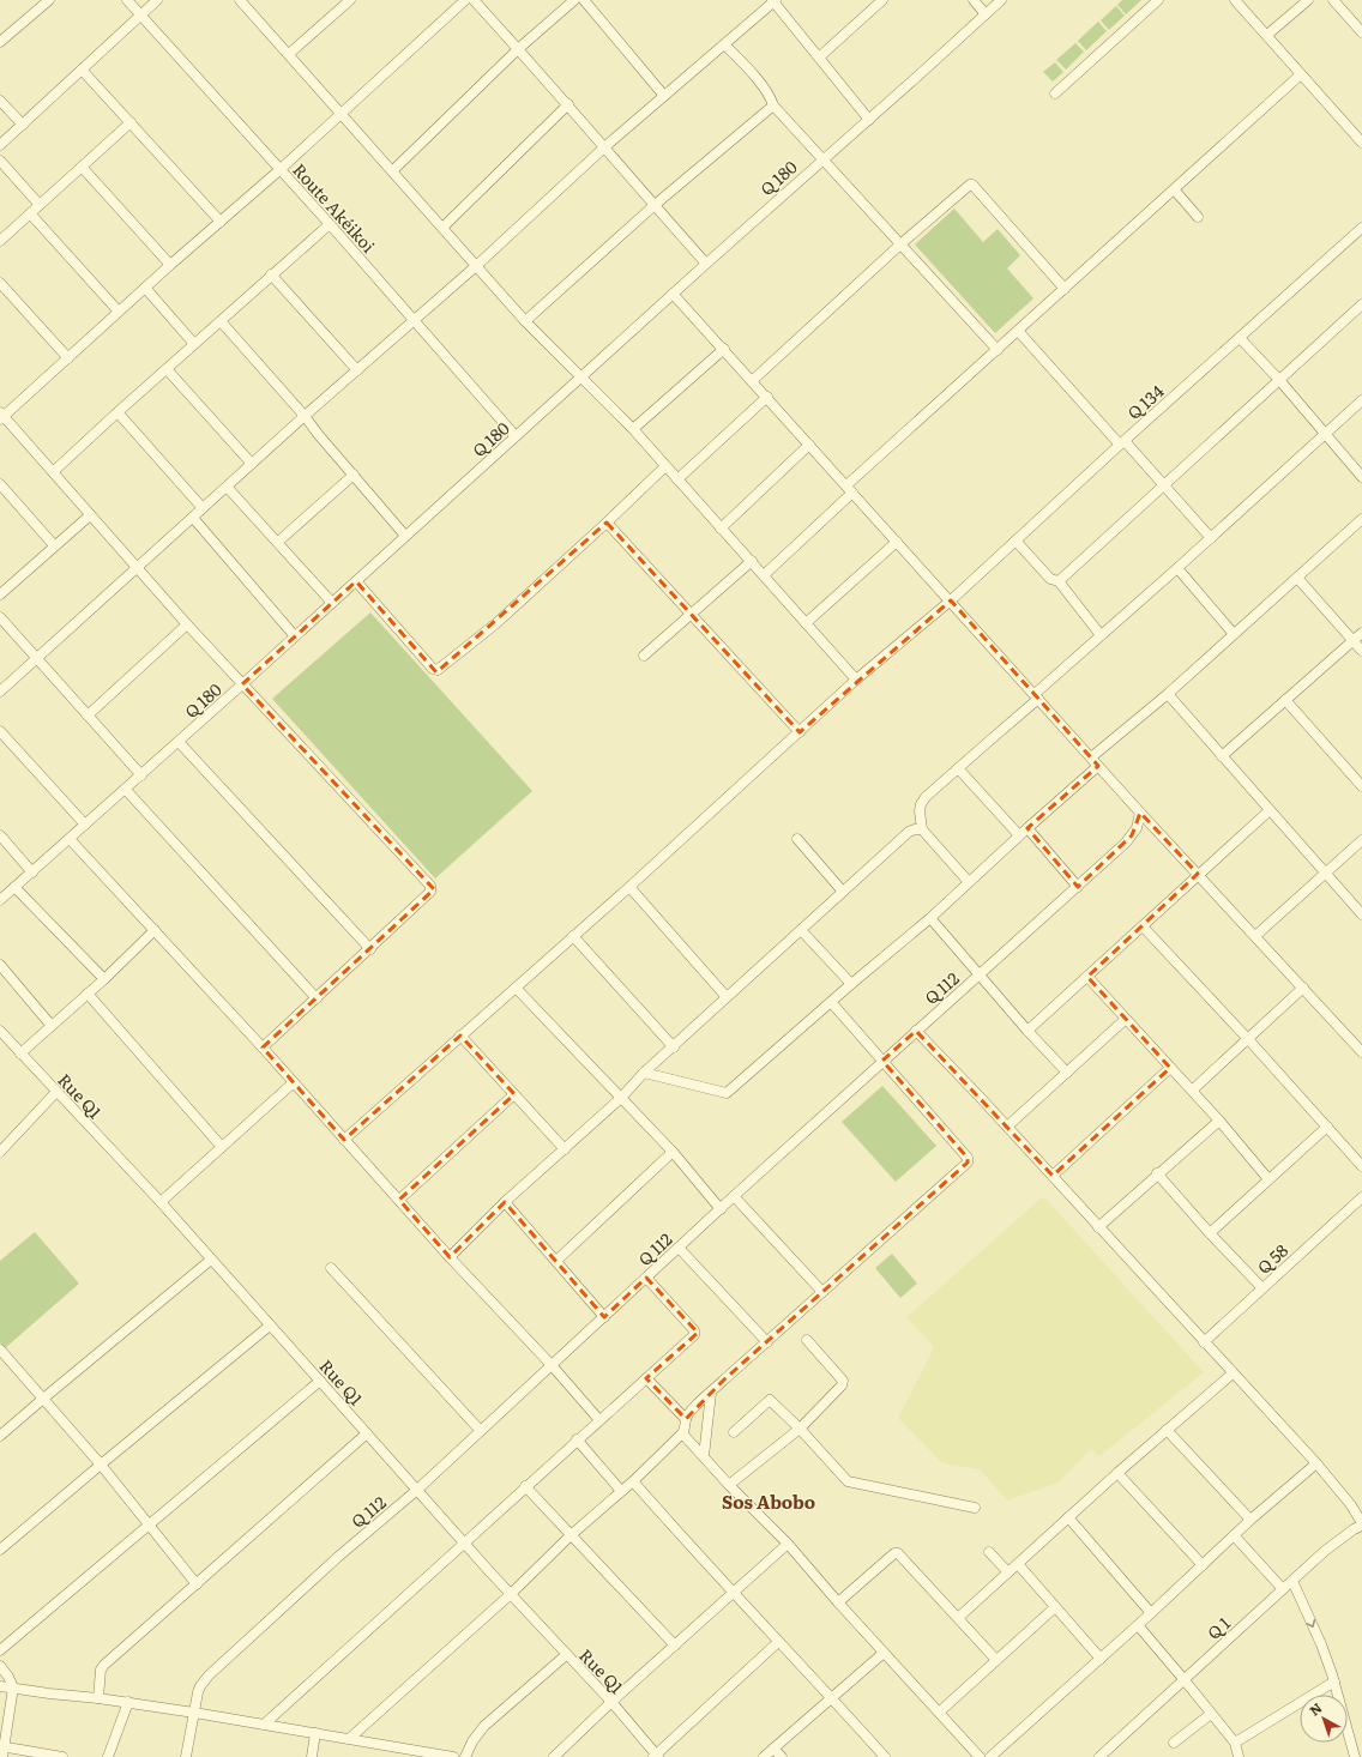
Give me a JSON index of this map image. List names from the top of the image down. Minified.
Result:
{"streets":{"street":["Q 180","Route Akéikoi","Q 134","Q 112","Rue Q1","Q 58","Q 1"]},"crossings":[["Q 180","Route Akéikoi"],["Q 112","Rue Q1"]],"districts":["Sos Abobo"],"north":"top left"}
